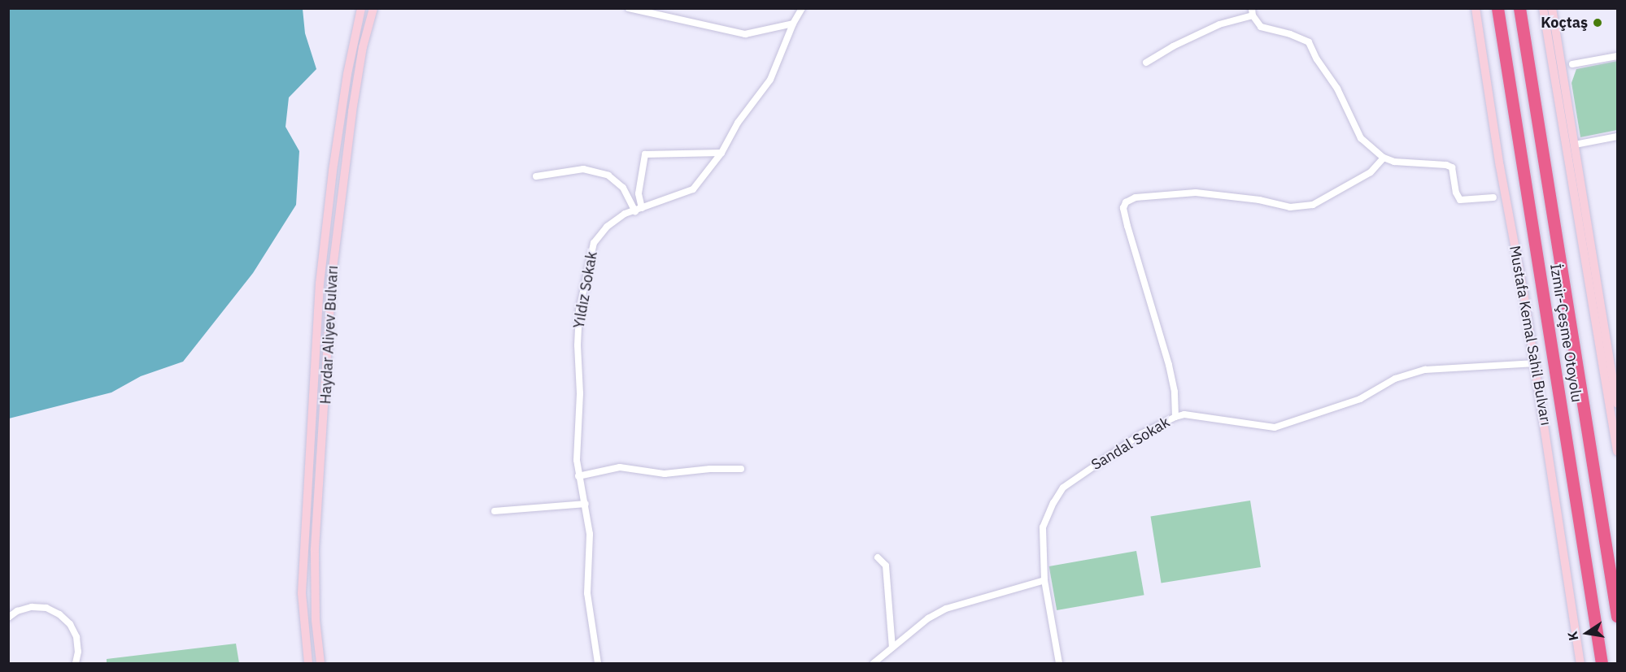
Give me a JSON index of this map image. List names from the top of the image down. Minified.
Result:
{"streets":{"highway":["İzmir-Çeşme Otoyolu"],"main road":["Haydar Aliyev Bulvarı","Mustafa Kemal Sahil Bulvarı"],"street":["Yıldız Sokak","Sandal Sokak"]},"crossings":[["Mustafa Kemal Sahil Bulvarı","Sandal Sokak"]],"places":["Koçtaş"],"north":"left"}
